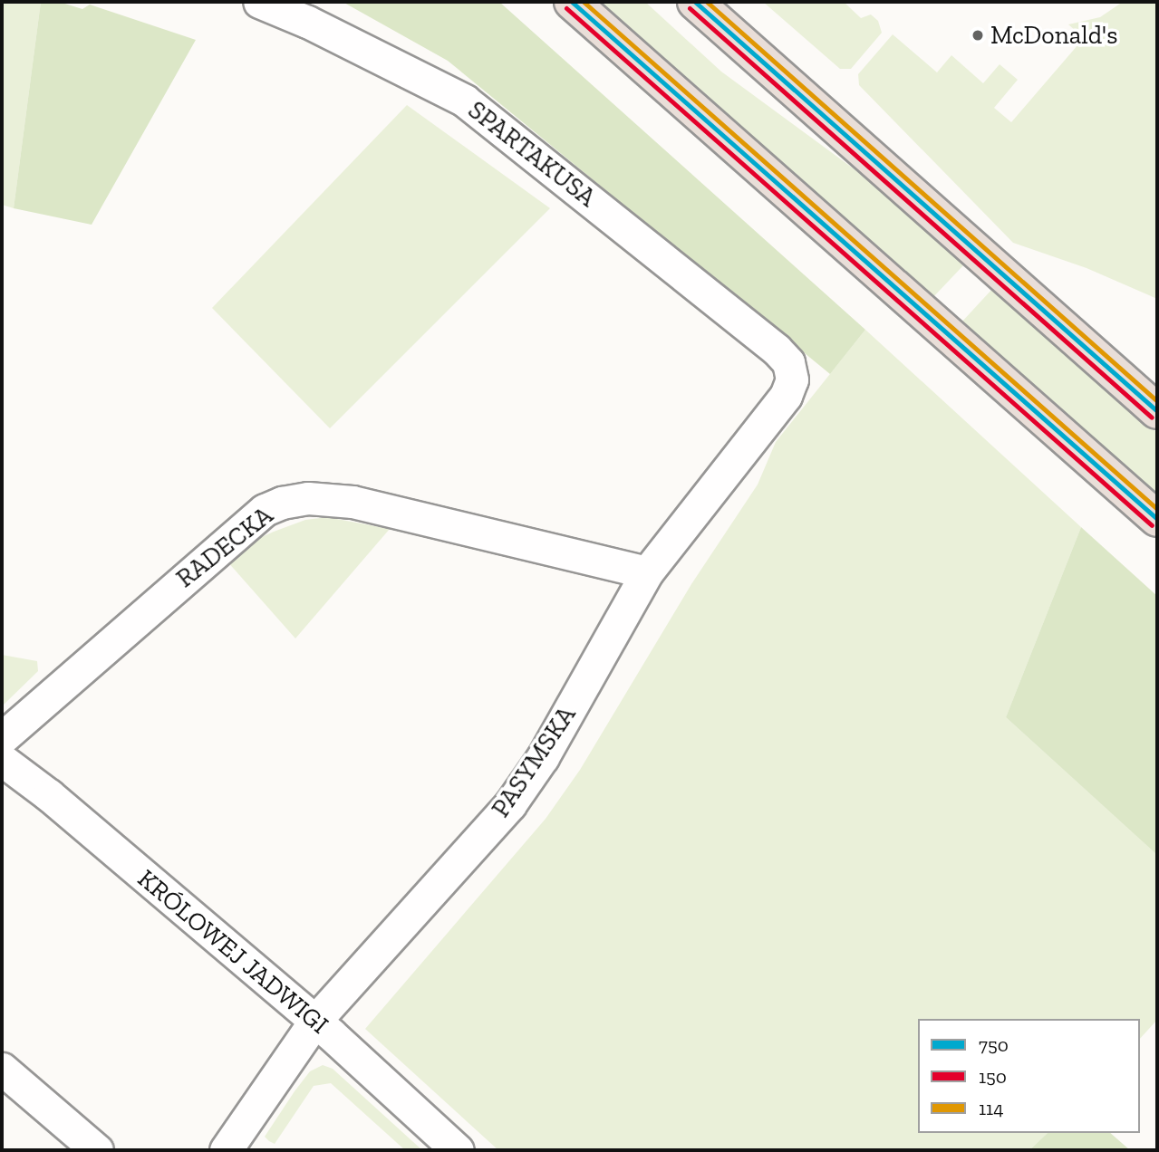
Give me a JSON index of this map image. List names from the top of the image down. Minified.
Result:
{"streets":{"street":["SPARTAKUSA","RADECKA","PASYMSKA","KRÓLOWEJ JADWIGI"]},"crossings":[["SPARTAKUSA","PASYMSKA"],["RADECKA","PASYMSKA"],["PASYMSKA","KRÓLOWEJ JADWIGI"]],"places":["McDonald's"],"lines":["transit line 750","transit line 114","transit line 150"],"legend":["750","150","114"]}
